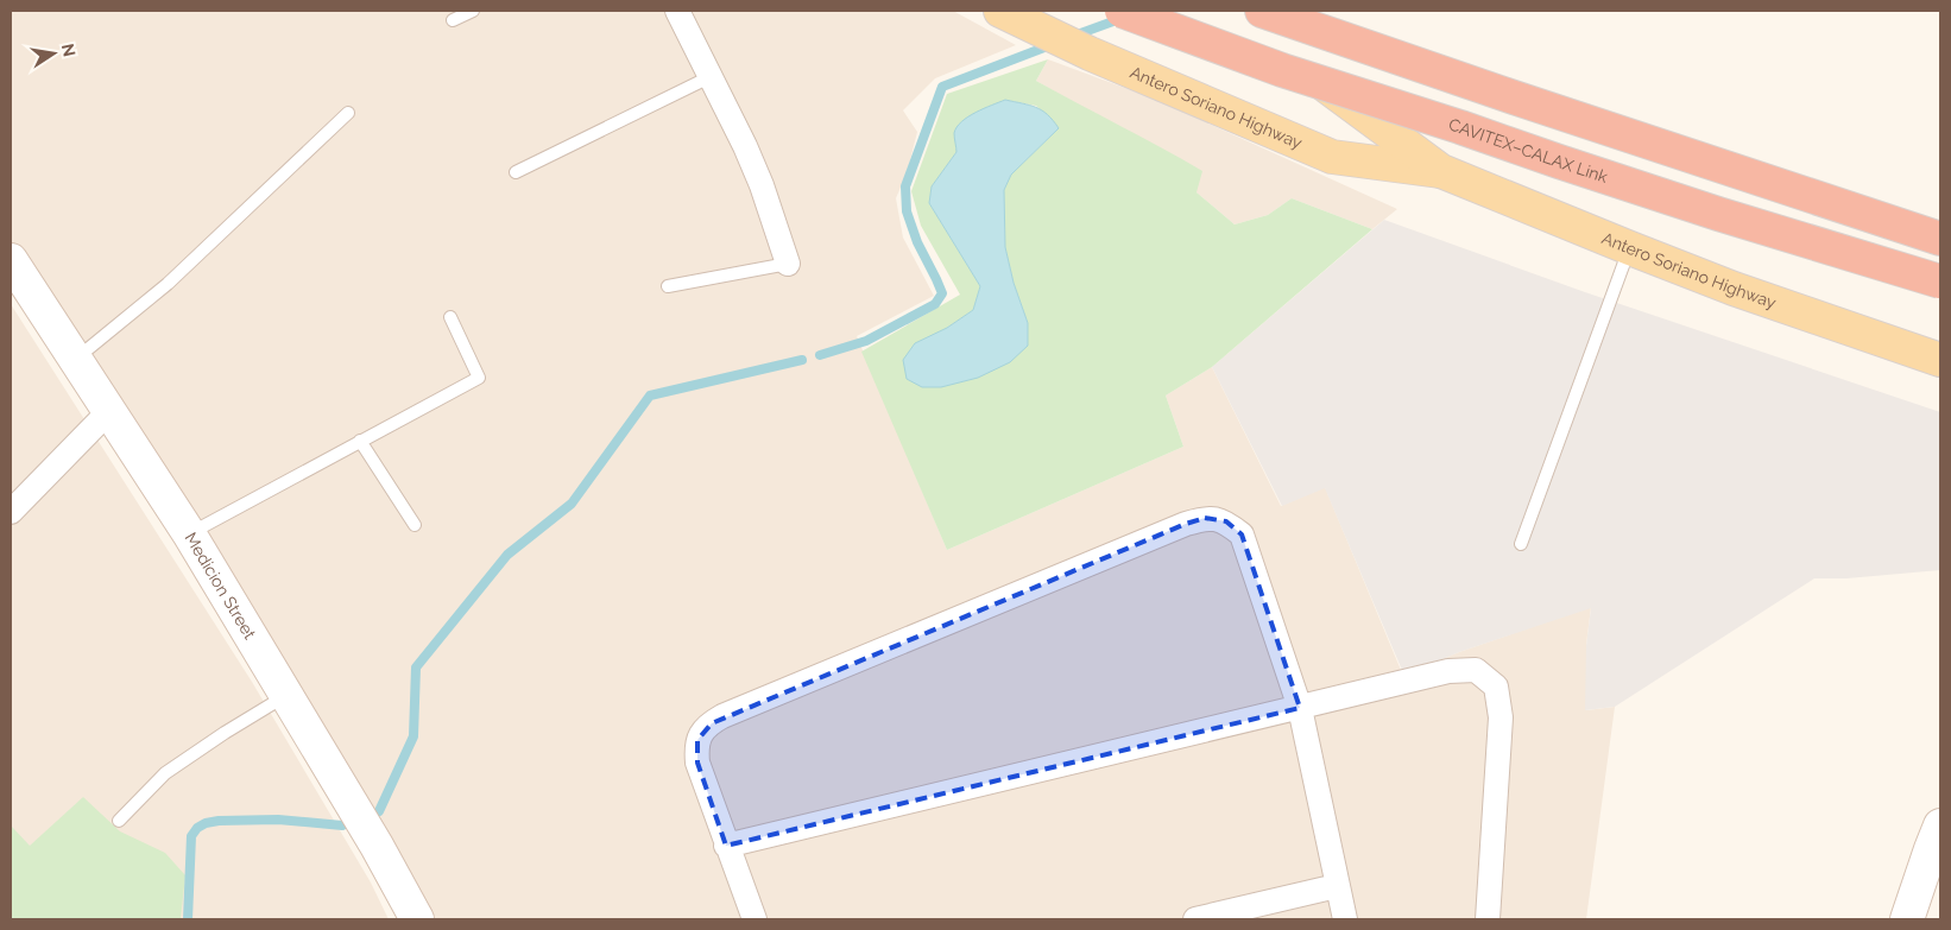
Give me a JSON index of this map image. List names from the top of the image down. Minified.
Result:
{"streets":{"highway":["CAVITEX–CALAX Link"],"main road":["Antero Soriano Highway"],"street":["Medicion Street"]},"north":"right"}
